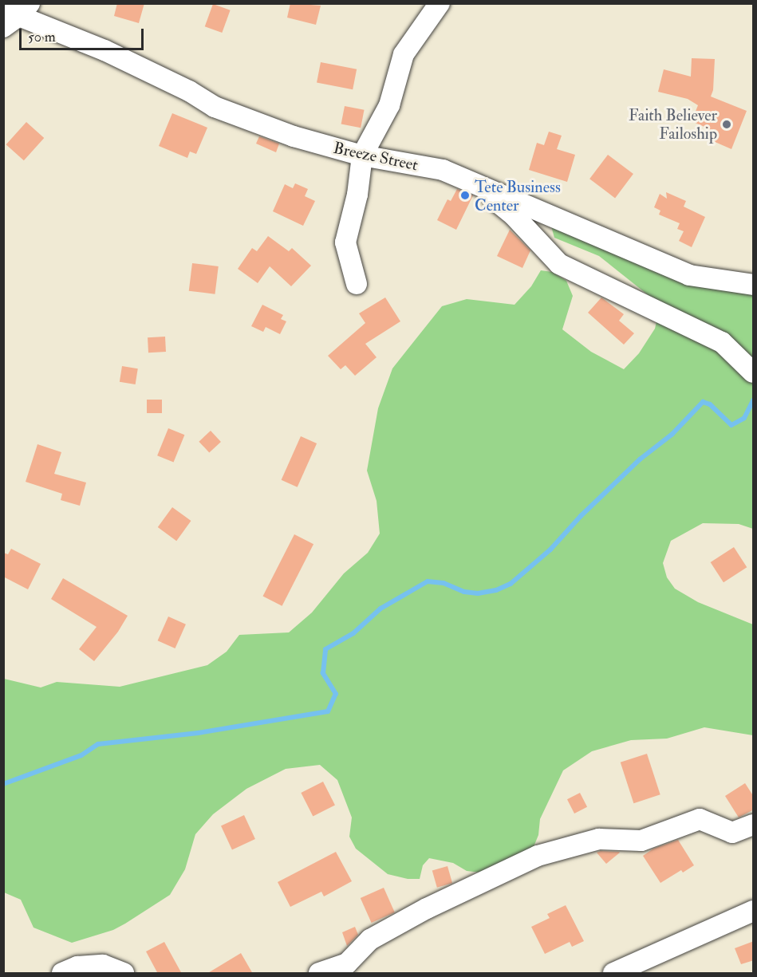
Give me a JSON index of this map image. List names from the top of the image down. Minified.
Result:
{"streets":{"street":["Breeze Street"]},"places":["Faith Believer Failoship","Tete Business Center"],"scale_bar":"50 m"}
